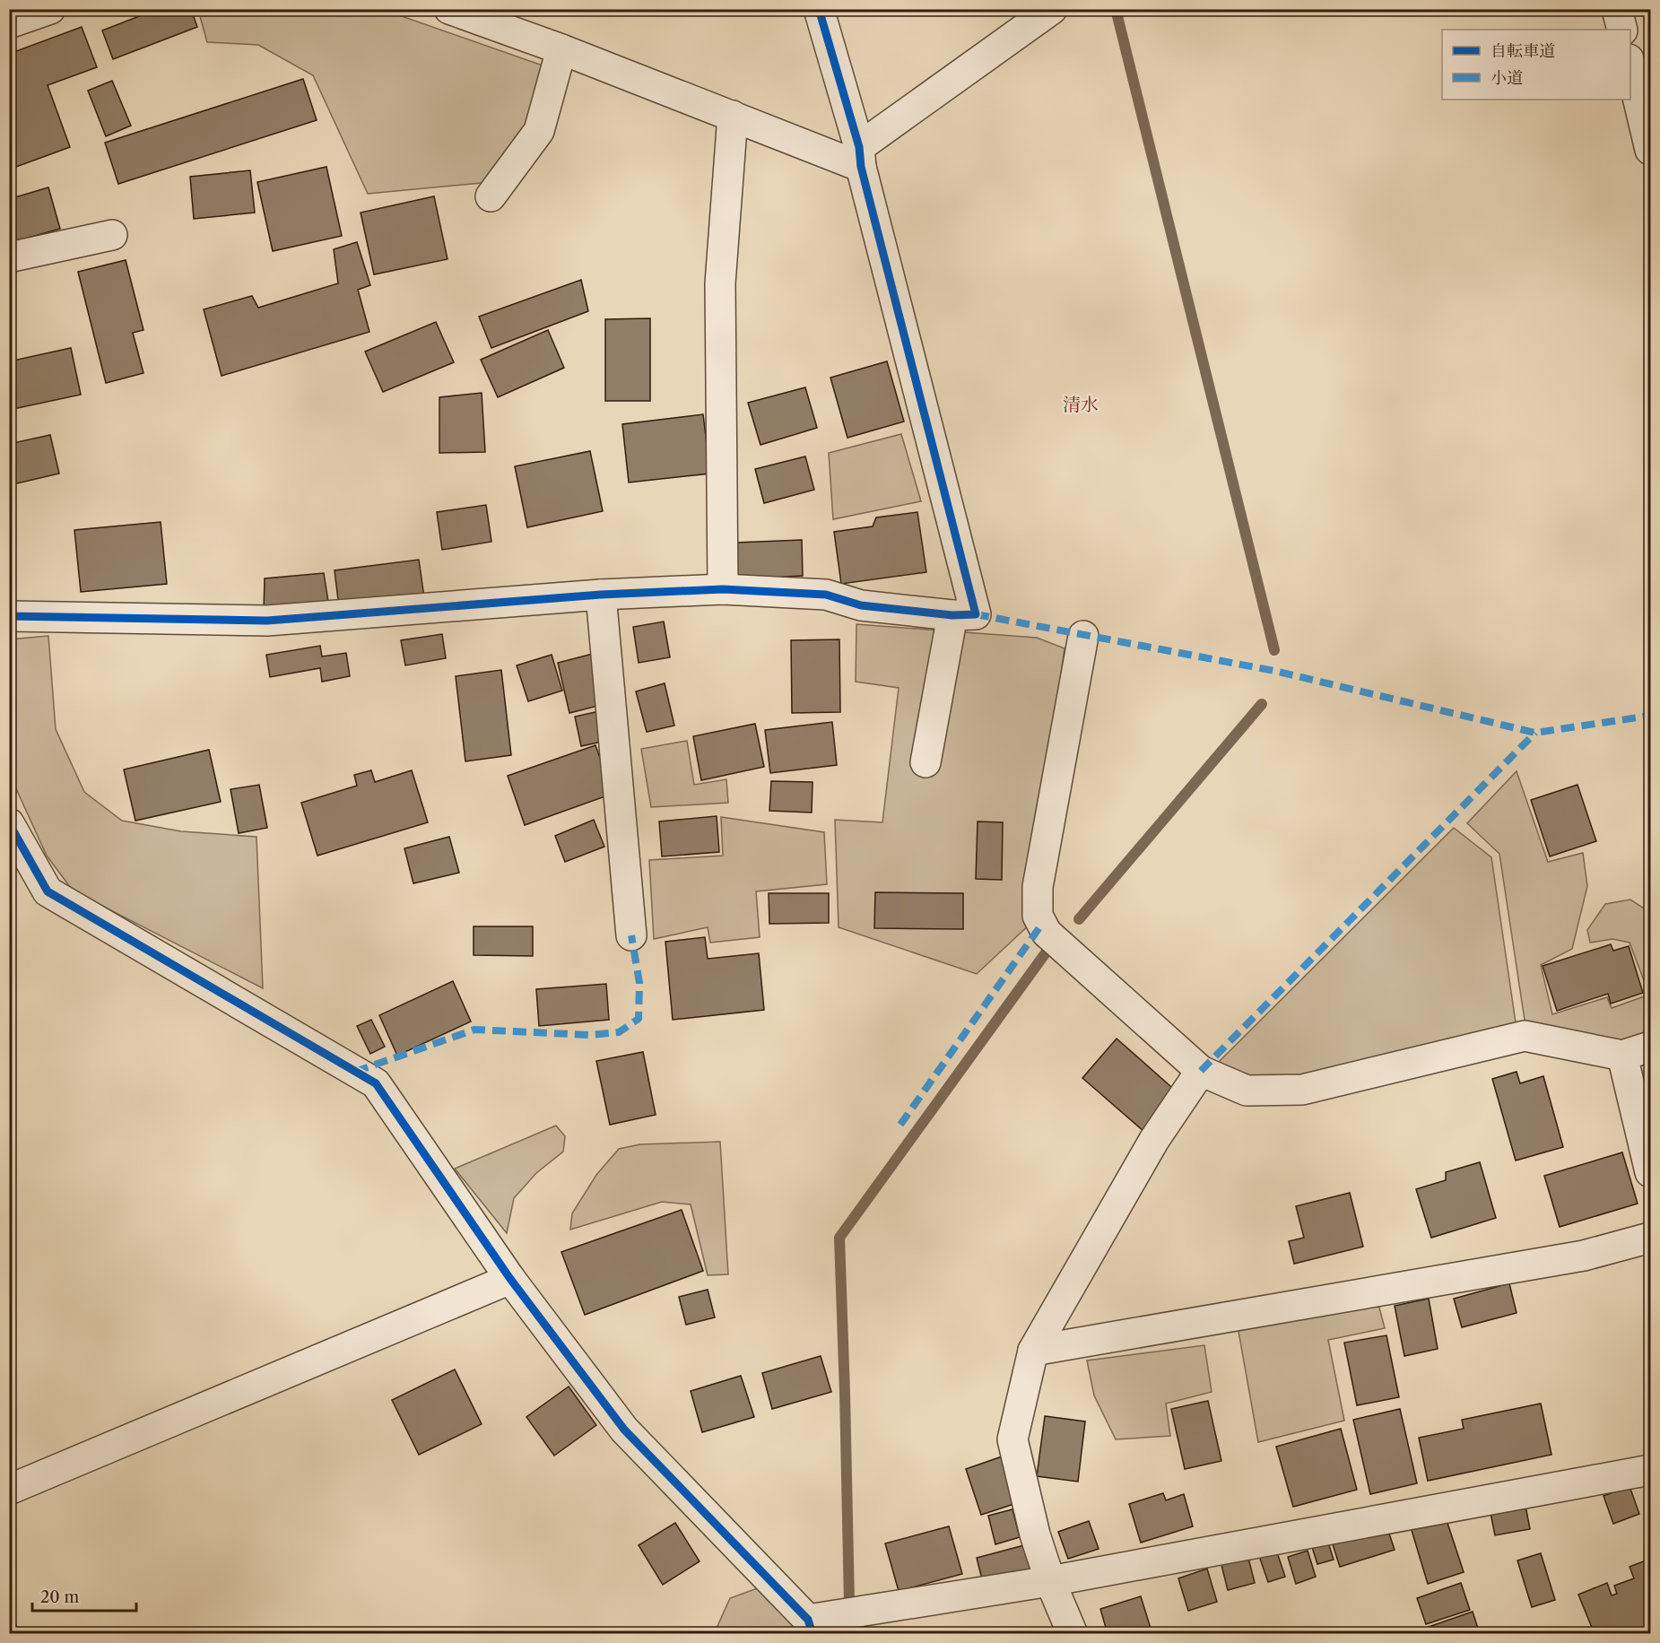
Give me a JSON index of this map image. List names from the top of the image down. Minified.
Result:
{"districts":["清水"],"legend":["自転車道","小道"],"scale_bar":"20 m"}
